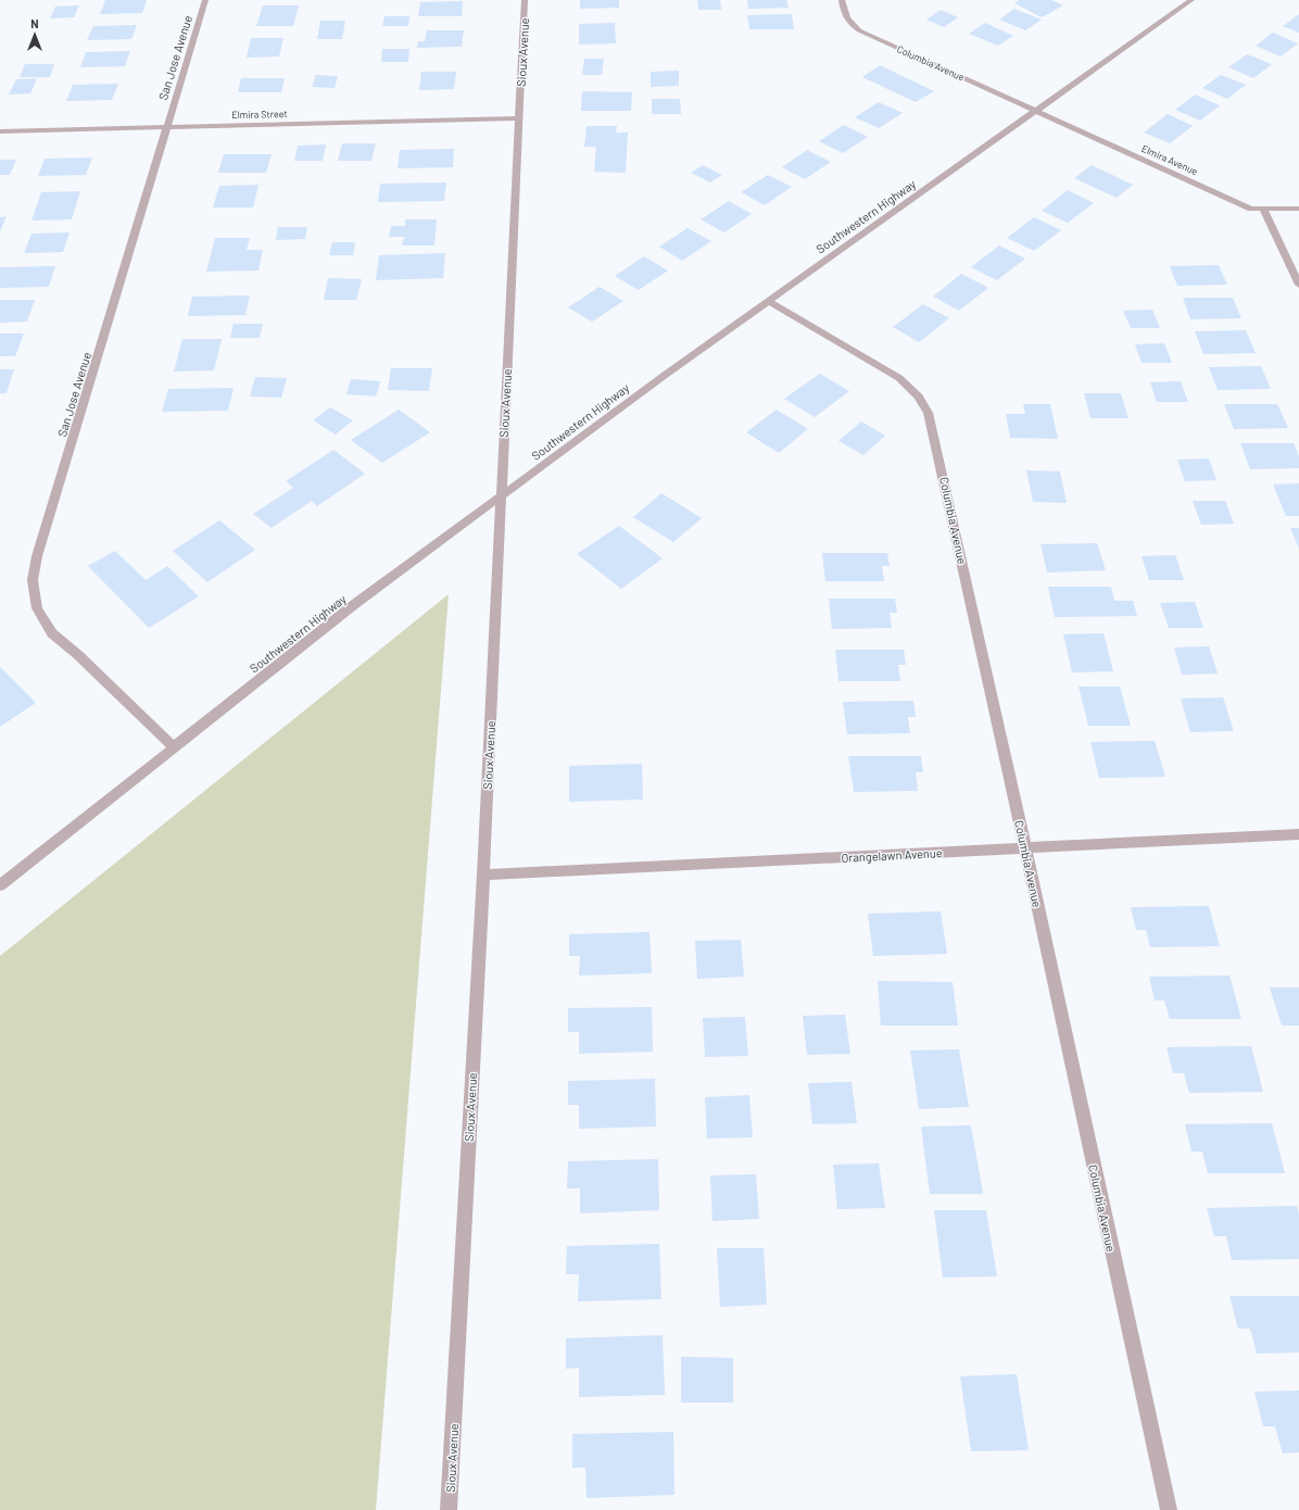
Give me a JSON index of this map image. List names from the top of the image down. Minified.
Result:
{"streets":{"street":["Sioux Avenue","San Jose Avenue","Columbia Avenue","Elmira Street","Elmira Avenue","Southwestern Highway","Orangelawn Avenue"]},"crossings":[["Sioux Avenue","Elmira Street"],["Sioux Avenue","Southwestern Highway"],["Sioux Avenue","Orangelawn Avenue"],["San Jose Avenue","Elmira Street"],["San Jose Avenue","Southwestern Highway"],["Columbia Avenue","Elmira Avenue"],["Columbia Avenue","Southwestern Highway"],["Columbia Avenue","Orangelawn Avenue"],["Elmira Avenue","Southwestern Highway"]],"north":"top"}
